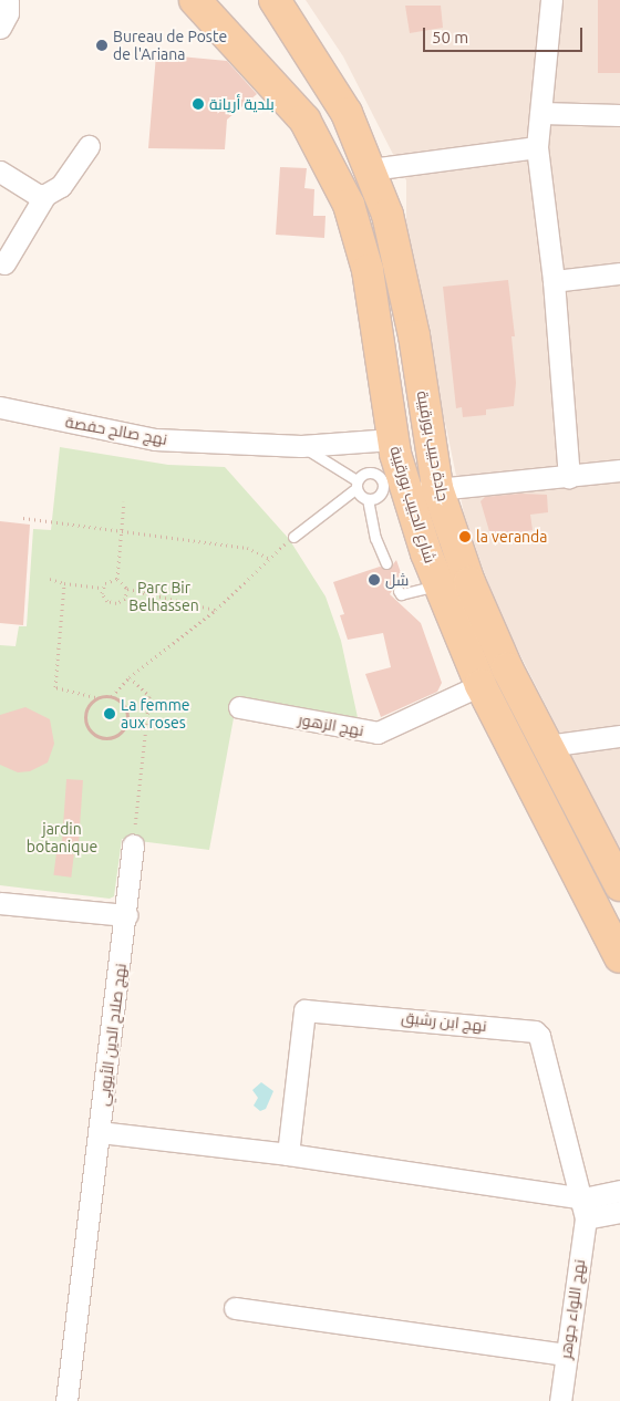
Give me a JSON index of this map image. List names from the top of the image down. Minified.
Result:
{"streets":{"main road":["جادة حبيب بورقيبة","شارع الحبيب بورقيبة"],"street":["نهج صالح حفصة","نهج الزهور","نهج ابن رشيق","نهج صلاح الدين الأيوبي","نهج اللواء جوهر"]},"crossings":[["نهج صالح حفصة","شارع الحبيب بورقيبة"],["شارع الحبيب بورقيبة","نهج الزهور"],["نهج ابن رشيق","نهج اللواء جوهر"]],"parks":["Parc Bir Belhassen","jardin botanique"],"places":["Bureau de Poste de l'Ariana","بلدية أريانة","la veranda","شل","La femme aux roses"],"scale_bar":"50 m"}
